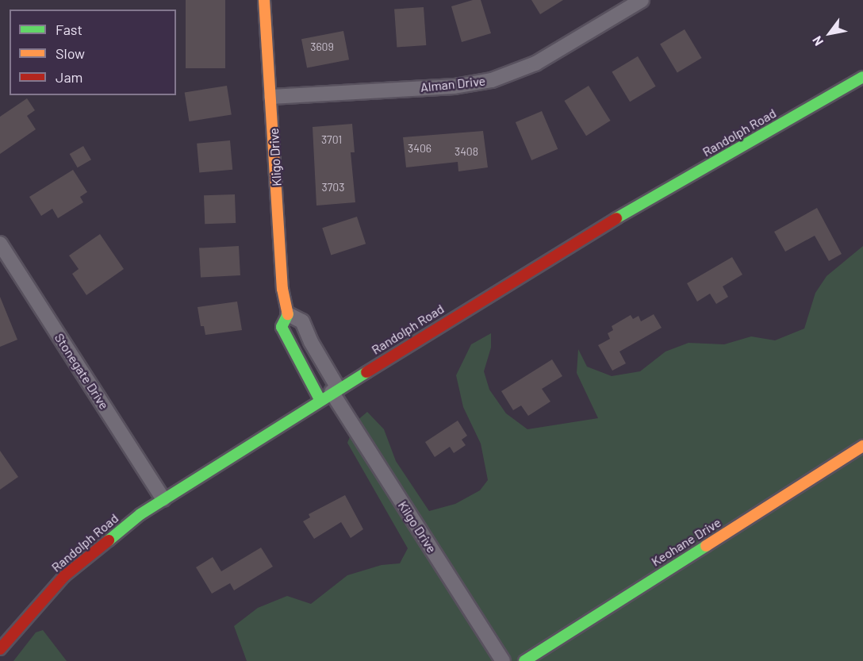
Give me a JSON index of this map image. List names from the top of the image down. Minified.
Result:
{"streets":{"street":["Alman Drive","Randolph Road","Kligo Drive","Stonegate Drive","Kilgo Drive","Keohane Drive"]},"crossings":[["Alman Drive","Kligo Drive"],["Randolph Road","Kligo Drive"],["Randolph Road","Stonegate Drive"],["Randolph Road","Kilgo Drive"],["Kligo Drive","Kilgo Drive"]],"house_numbers":["3609","3701","3406","3408","3703"],"legend":["Fast","Slow","Jam"],"north":"bottom left"}
